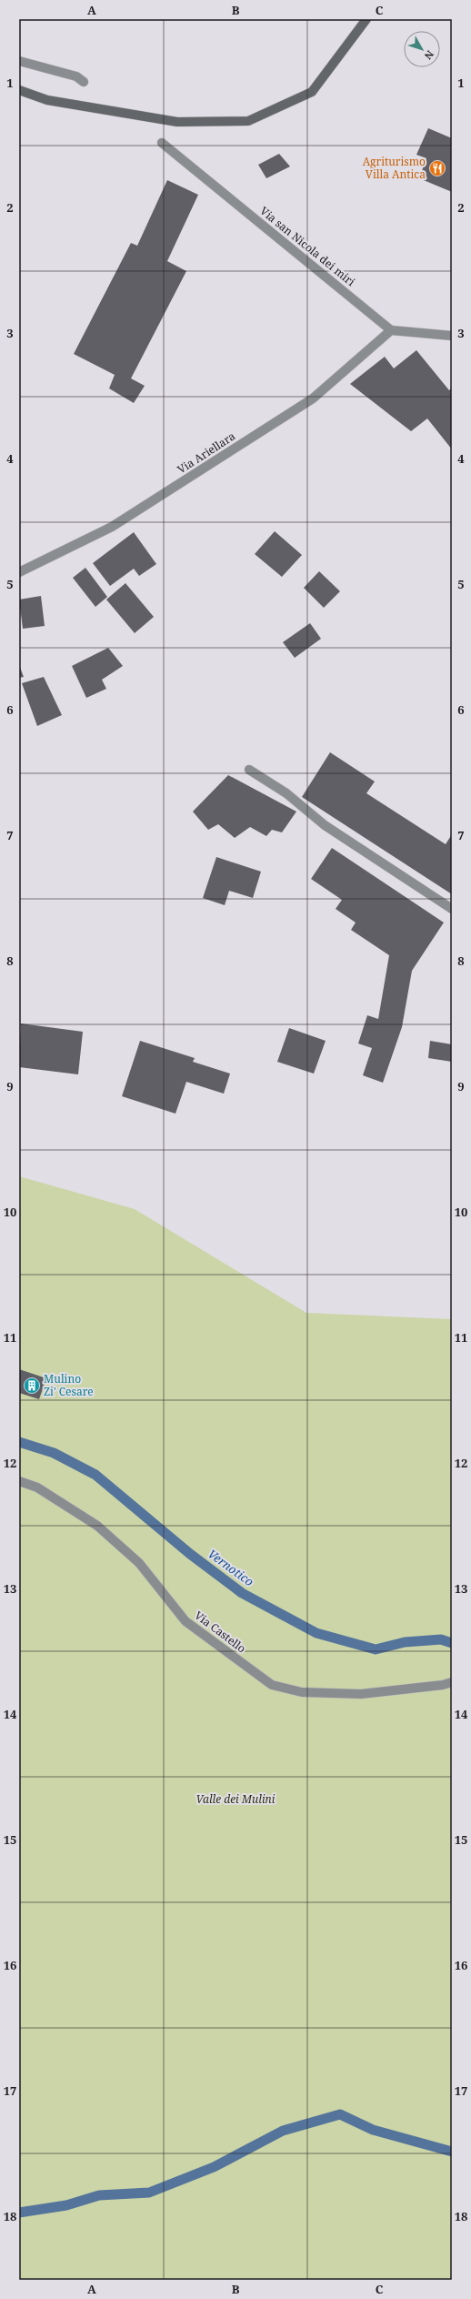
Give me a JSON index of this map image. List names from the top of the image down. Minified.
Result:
{"streets":{"street":["Via san Nicola dei miri","Via Ariellara","Via Castello"]},"crossings":[["Via san Nicola dei miri","Via Ariellara"]],"water":["Vernotico"],"parks":["Valle dei Mulini"],"places":{"restaurant":["Agriturismo Villa Antica"],"building":["Mulino Zi' Cesare"]},"north":"bottom right","grid":{"columns":["A","B","C"],"rows":["1","2","3","4","5","6","7","8","9","10","11","12","13","14","15","16","17","18"]}}
